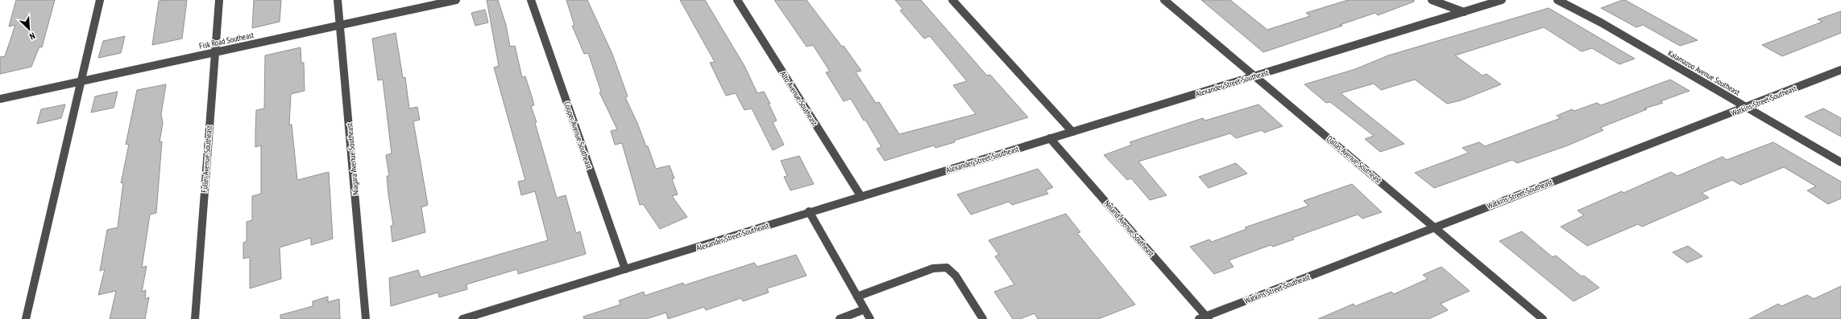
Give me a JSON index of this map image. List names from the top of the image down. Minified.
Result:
{"streets":{"street":["Fisk Road Southeast","Kalamazoo Avenue Southeast","Alexander Street Southeast","Alto Avenue Southeast","Watkins Street Southeast","Cooper Avenue Southeast","Fuller Avenue Southeast","Niagara Avenue Southeast","Dallas Avenue Southeast","Neland Avenue Southeast"]},"crossings":[["Fisk Road Southeast","Fuller Avenue Southeast"],["Fisk Road Southeast","Niagara Avenue Southeast"],["Kalamazoo Avenue Southeast","Watkins Street Southeast"],["Alexander Street Southeast","Alto Avenue Southeast"],["Alexander Street Southeast","Cooper Avenue Southeast"],["Alexander Street Southeast","Dallas Avenue Southeast"],["Alexander Street Southeast","Neland Avenue Southeast"],["Watkins Street Southeast","Dallas Avenue Southeast"],["Watkins Street Southeast","Neland Avenue Southeast"]],"north":"bottom right"}
